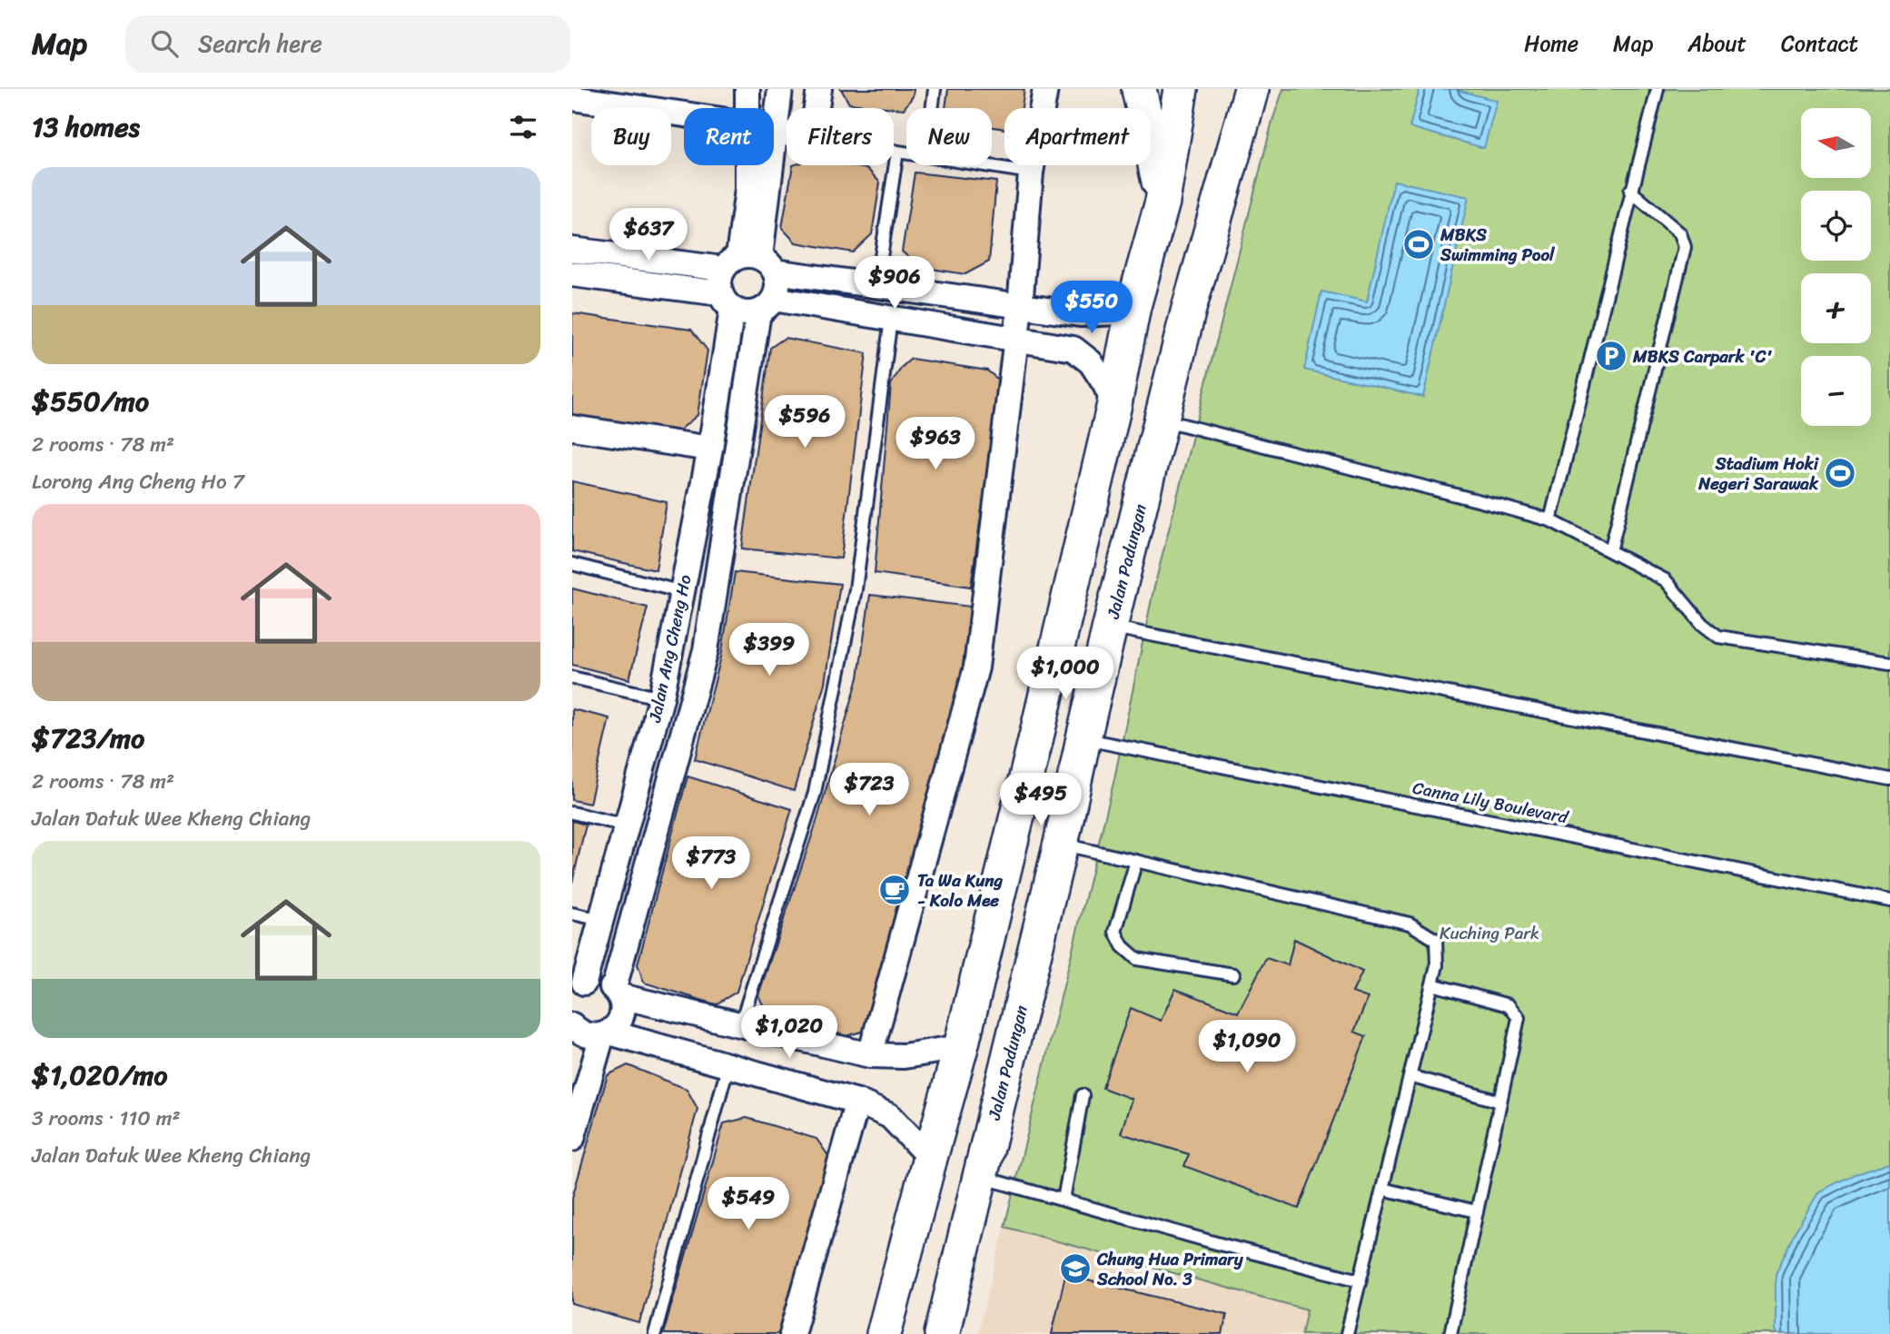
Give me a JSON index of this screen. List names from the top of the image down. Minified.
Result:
{"streets":{"main road":["Jalan Padungan"],"street":["Jalan Ang Cheng Ho"],"lane":["Canna Lily Boulevard"]},"crossings":[["Jalan Padungan","Canna Lily Boulevard"]],"parks":["Kuching Park"],"places":{"sports":["MBKS Swimming Pool","Stadium Hoki Negeri Sarawak"],"parking":["MBKS Carpark 'C'"],"cafe":["Ta Wa Kung - Kolo Mee"],"school or university":["Chung Hua Primary School No. 3"]},"north":"left","page":{"header":"Map","search":"Search here","nav":["Home","Map","About","Contact"],"heading":"13 homes","map_buttons":["+","−"],"chip":["Buy","Rent","Filters","New","Apartment"],"list":[{"name":"$550/mo","note":"2 rooms · 78 m² · Lorong Ang Cheng Ho 7"},{"name":"$723/mo","note":"2 rooms · 78 m² · Jalan Datuk Wee Kheng Chiang"},{"name":"$1,020/mo","note":"3 rooms · 110 m² · Jalan Datuk Wee Kheng Chiang"}],"price":["$637","$906","$550","$596","$963","$399","$1,000","$723","$495","$773","$1,020","$1,090","$549"]}}
